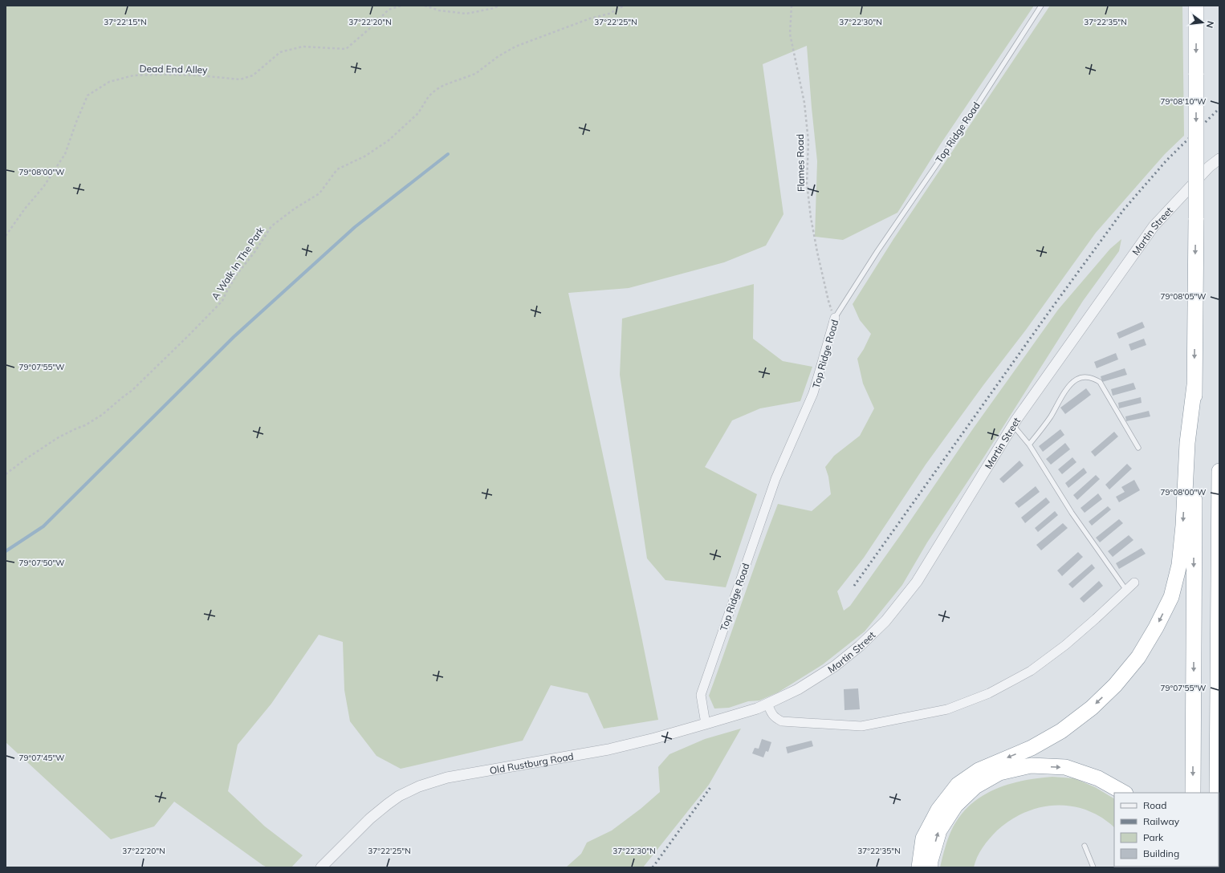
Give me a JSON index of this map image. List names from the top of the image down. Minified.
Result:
{"streets":{"street":["Top Ridge Road","Martin Street","Old Rustburg Road"],"path":["Dead End Alley","Flames Road","A Walk In The Park"]},"crossings":[["Top Ridge Road","Flames Road"],["Top Ridge Road","Old Rustburg Road"],["Martin Street","Old Rustburg Road"]],"legend":["Road","Railway","Park","Building"],"north":"right","coordinates":["37°22'15\"N","37°22'20\"N","37°22'25\"N","37°22'30\"N","37°22'35\"N","79°08'10\"W","79°08'00\"W","79°08'05\"W","79°07'55\"W","79°07'50\"W","79°07'45\"W"]}
